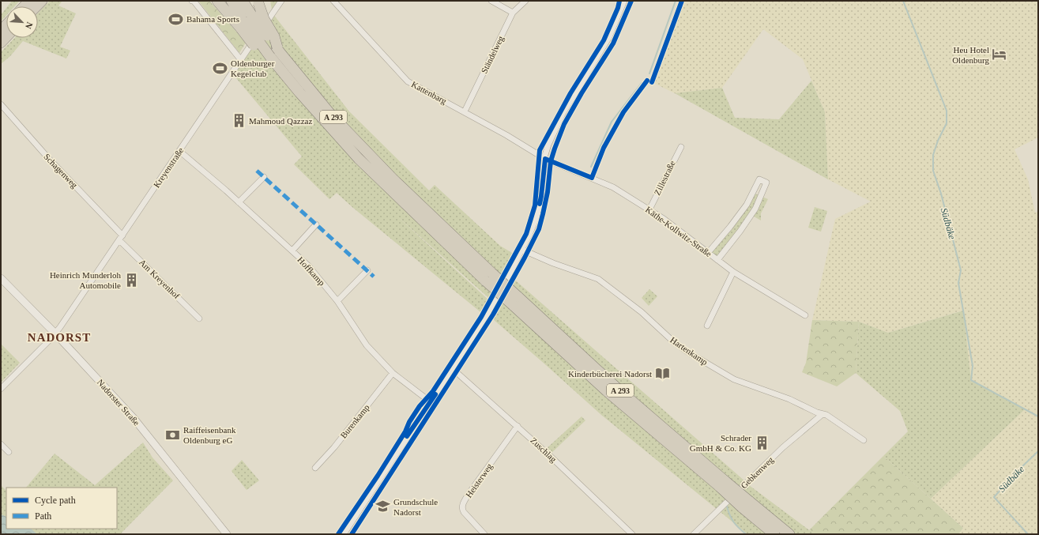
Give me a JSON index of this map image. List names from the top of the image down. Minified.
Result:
{"streets":{"highway":["A 293"],"street":["Ständelweg","Kattenbarg","Kreyenstraße","Schagenweg","Zillestraße","Käthe-Kollwitz-Straße","Hoffkamp","Am Kreyenhof","Hartenkamp","Nadorster Straße","Burenkamp","Zuschlag","Gebkenweg","Heisterweg"]},"crossings":[["Ständelweg","Kattenbarg"],["Kattenbarg","Käthe-Kollwitz-Straße"],["Kreyenstraße","Schagenweg"],["Kreyenstraße","Hoffkamp"],["Kreyenstraße","Am Kreyenhof"],["Kreyenstraße","Nadorster Straße"],["Schagenweg","Am Kreyenhof"],["Zillestraße","Käthe-Kollwitz-Straße"],["Hoffkamp","Burenkamp"],["Hartenkamp","Gebkenweg"],["Zuschlag","Heisterweg"]],"districts":["NADORST"],"water":["Südbäke"],"places":{"sports":["Bahama Sports","Oldenburger Kegelclub"],"hotel":["Heu Hotel Oldenburg"],"building":["Mahmoud Qazzaz","Heinrich Munderloh Automobile","Schrader GmbH & Co. KG"],"library":["Kinderbücherei Nadorst"],"bank":["Raiffeisenbank Oldenburg eG"],"school or university":["Grundschule Nadorst"]},"legend":["Cycle path","Path"],"north":"bottom right"}
